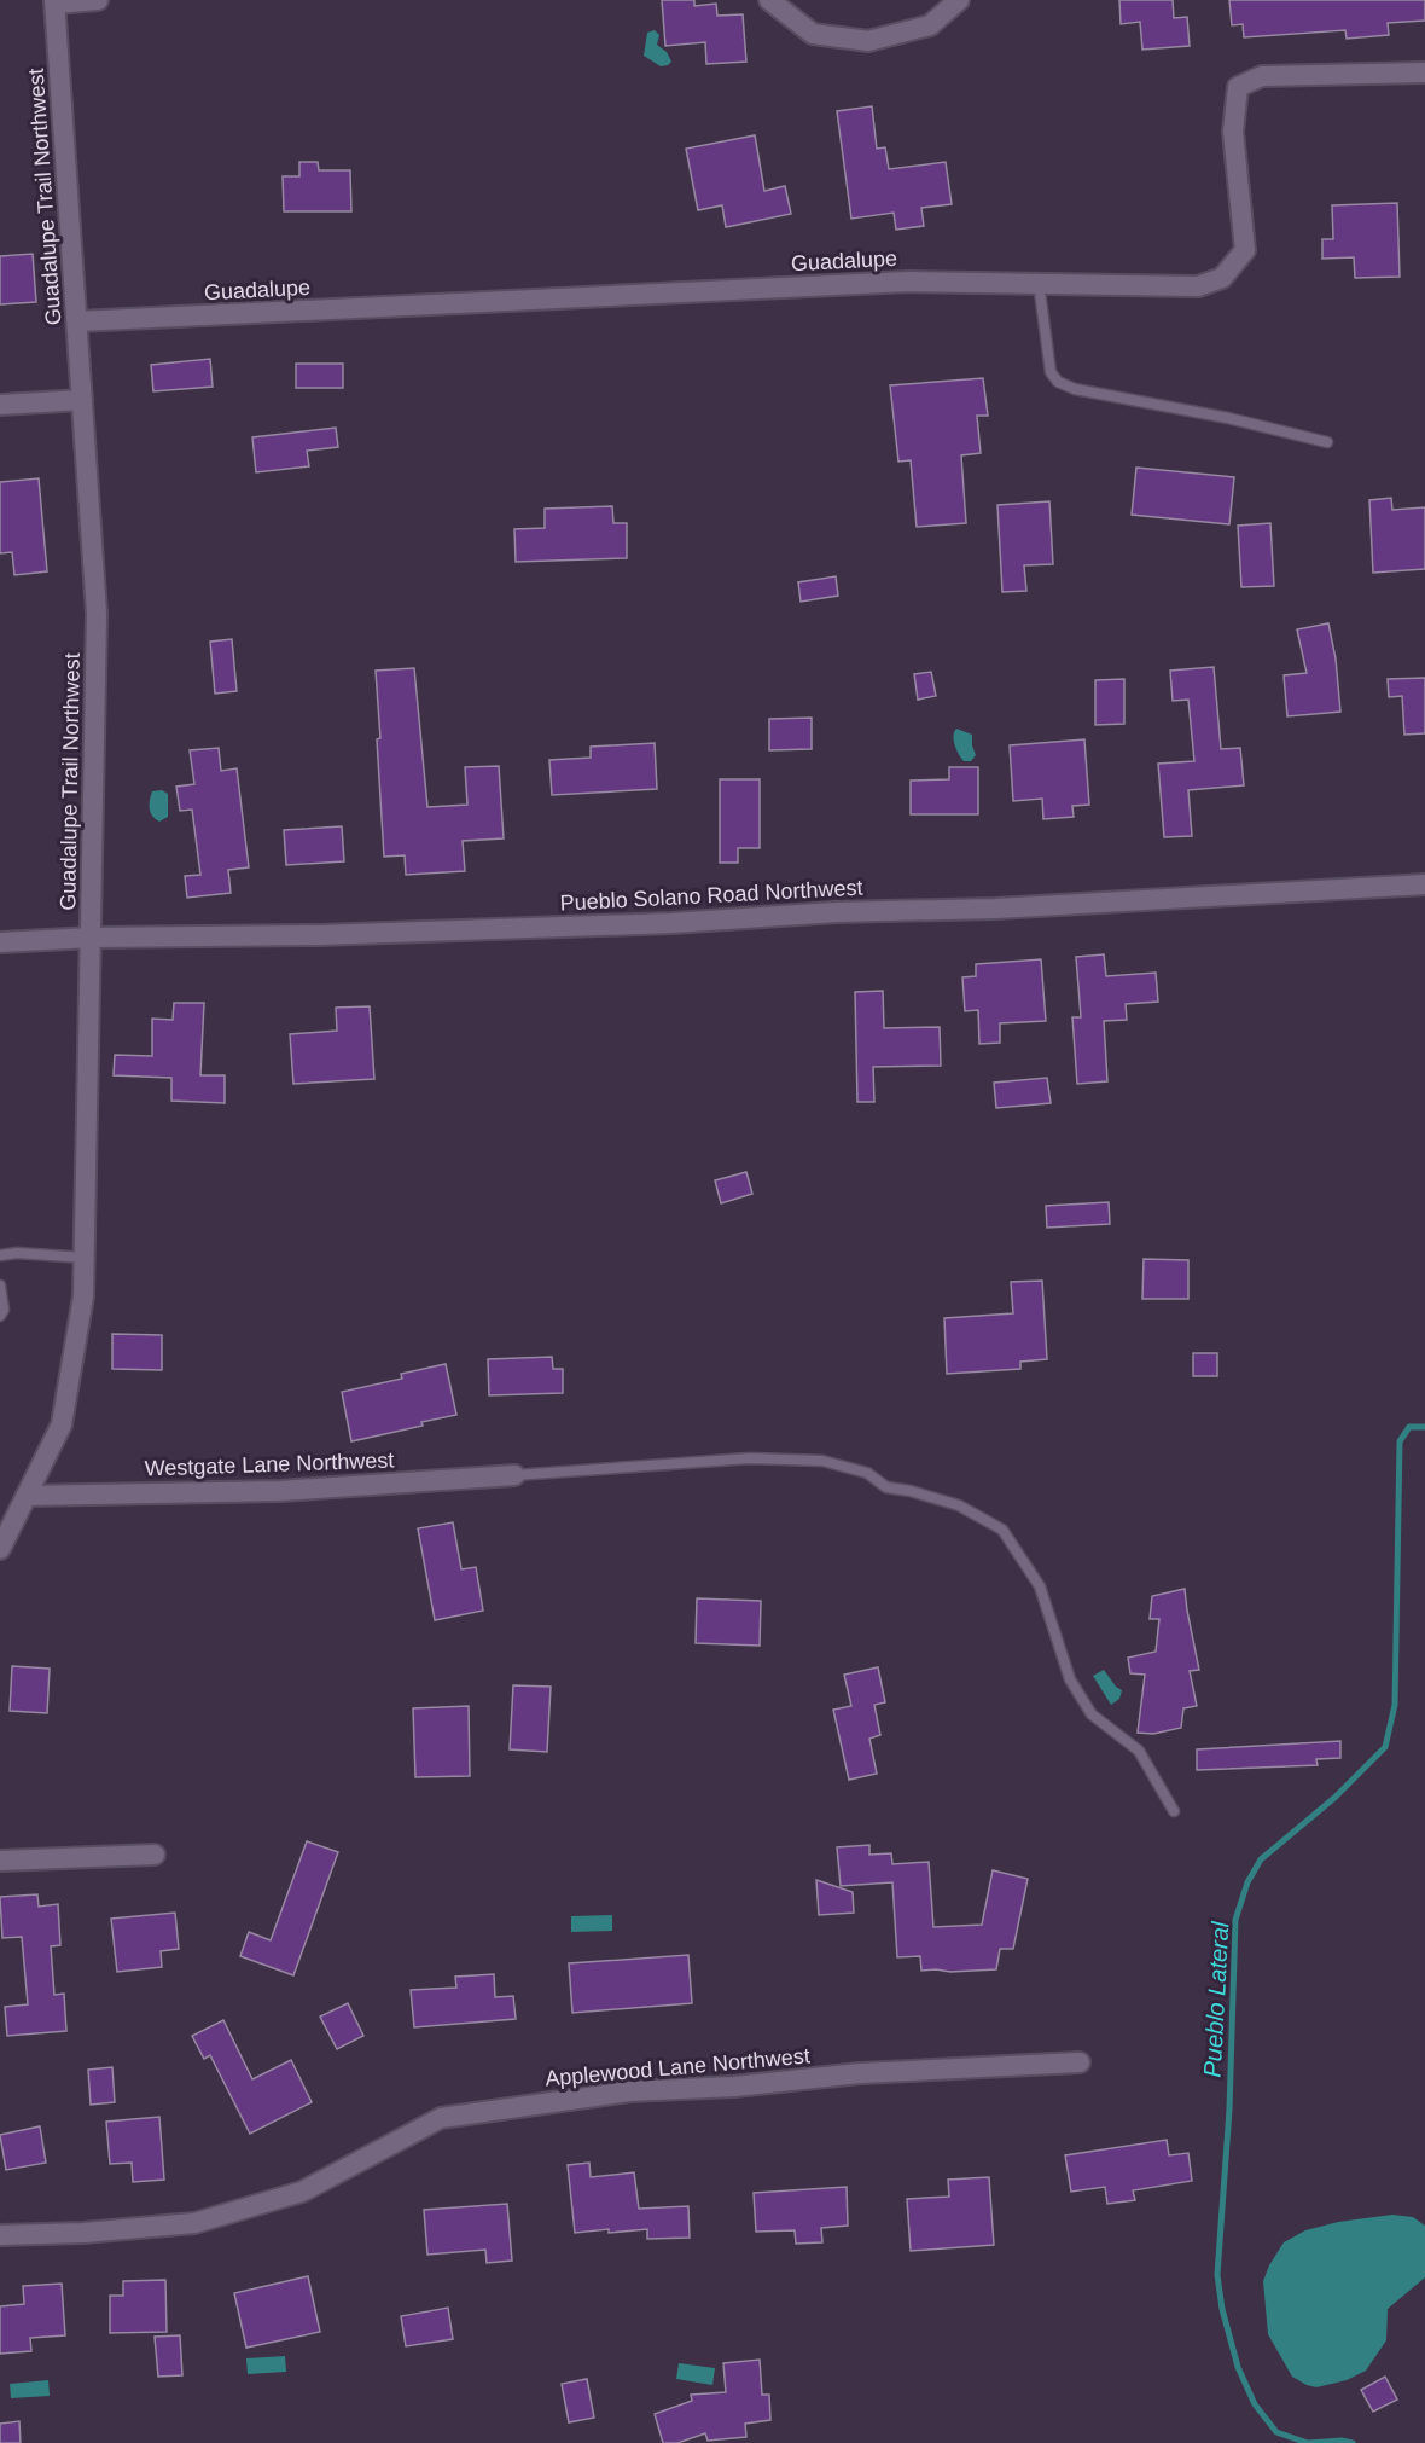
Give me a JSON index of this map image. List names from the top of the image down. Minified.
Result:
{"streets":{"street":["Guadalupe Trail Northwest","Guadalupe","Pueblo Solano Road Northwest","Westgate Lane Northwest","Applewood Lane Northwest"]},"crossings":[["Guadalupe Trail Northwest","Guadalupe"],["Guadalupe Trail Northwest","Pueblo Solano Road Northwest"],["Guadalupe Trail Northwest","Westgate Lane Northwest"]],"water":["Pueblo Lateral"]}
